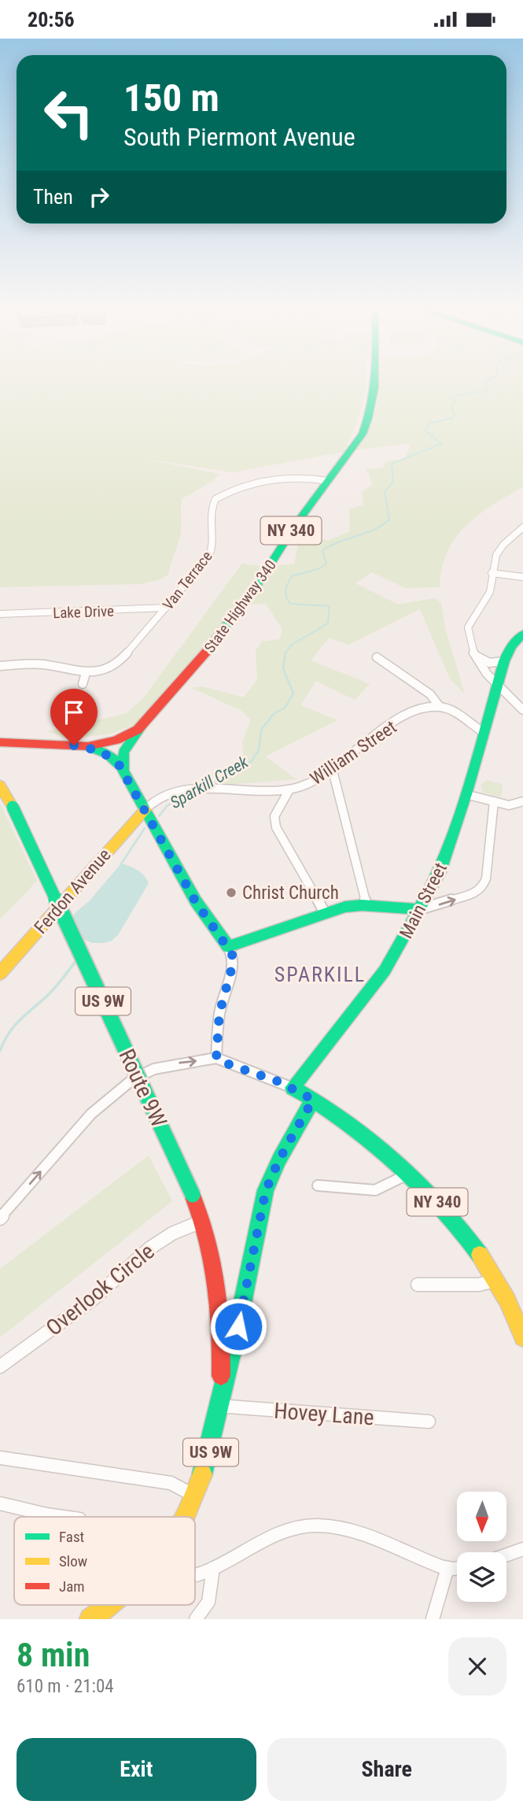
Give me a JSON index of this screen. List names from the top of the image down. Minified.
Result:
{"streets":{"main road":["NY 340","State Highway 340","Ferdon Avenue","Main Street","US 9W","Route 9W"],"street":["Van Terrace","Lake Drive","William Street","Overlook Circle","Hovey Lane"]},"crossings":[["NY 340","Main Street"],["Van Terrace","State Highway 340"],["Van Terrace","Lake Drive"],["William Street","Ferdon Avenue"],["US 9W","Route 9W"],["US 9W","Hovey Lane"],["Route 9W","Overlook Circle"],["Route 9W","Hovey Lane"]],"districts":["SPARKILL"],"water":["Sparkill Creek"],"places":["Christ Church"],"legend":["Fast","Slow","Jam"],"north":"bottom","page":{"status":"20:56","turn":["150 m","South Piermont Avenue"],"then":"Then","heading":["8 min","610 m · 21:04"],"buttons":["Exit","Share"]}}
